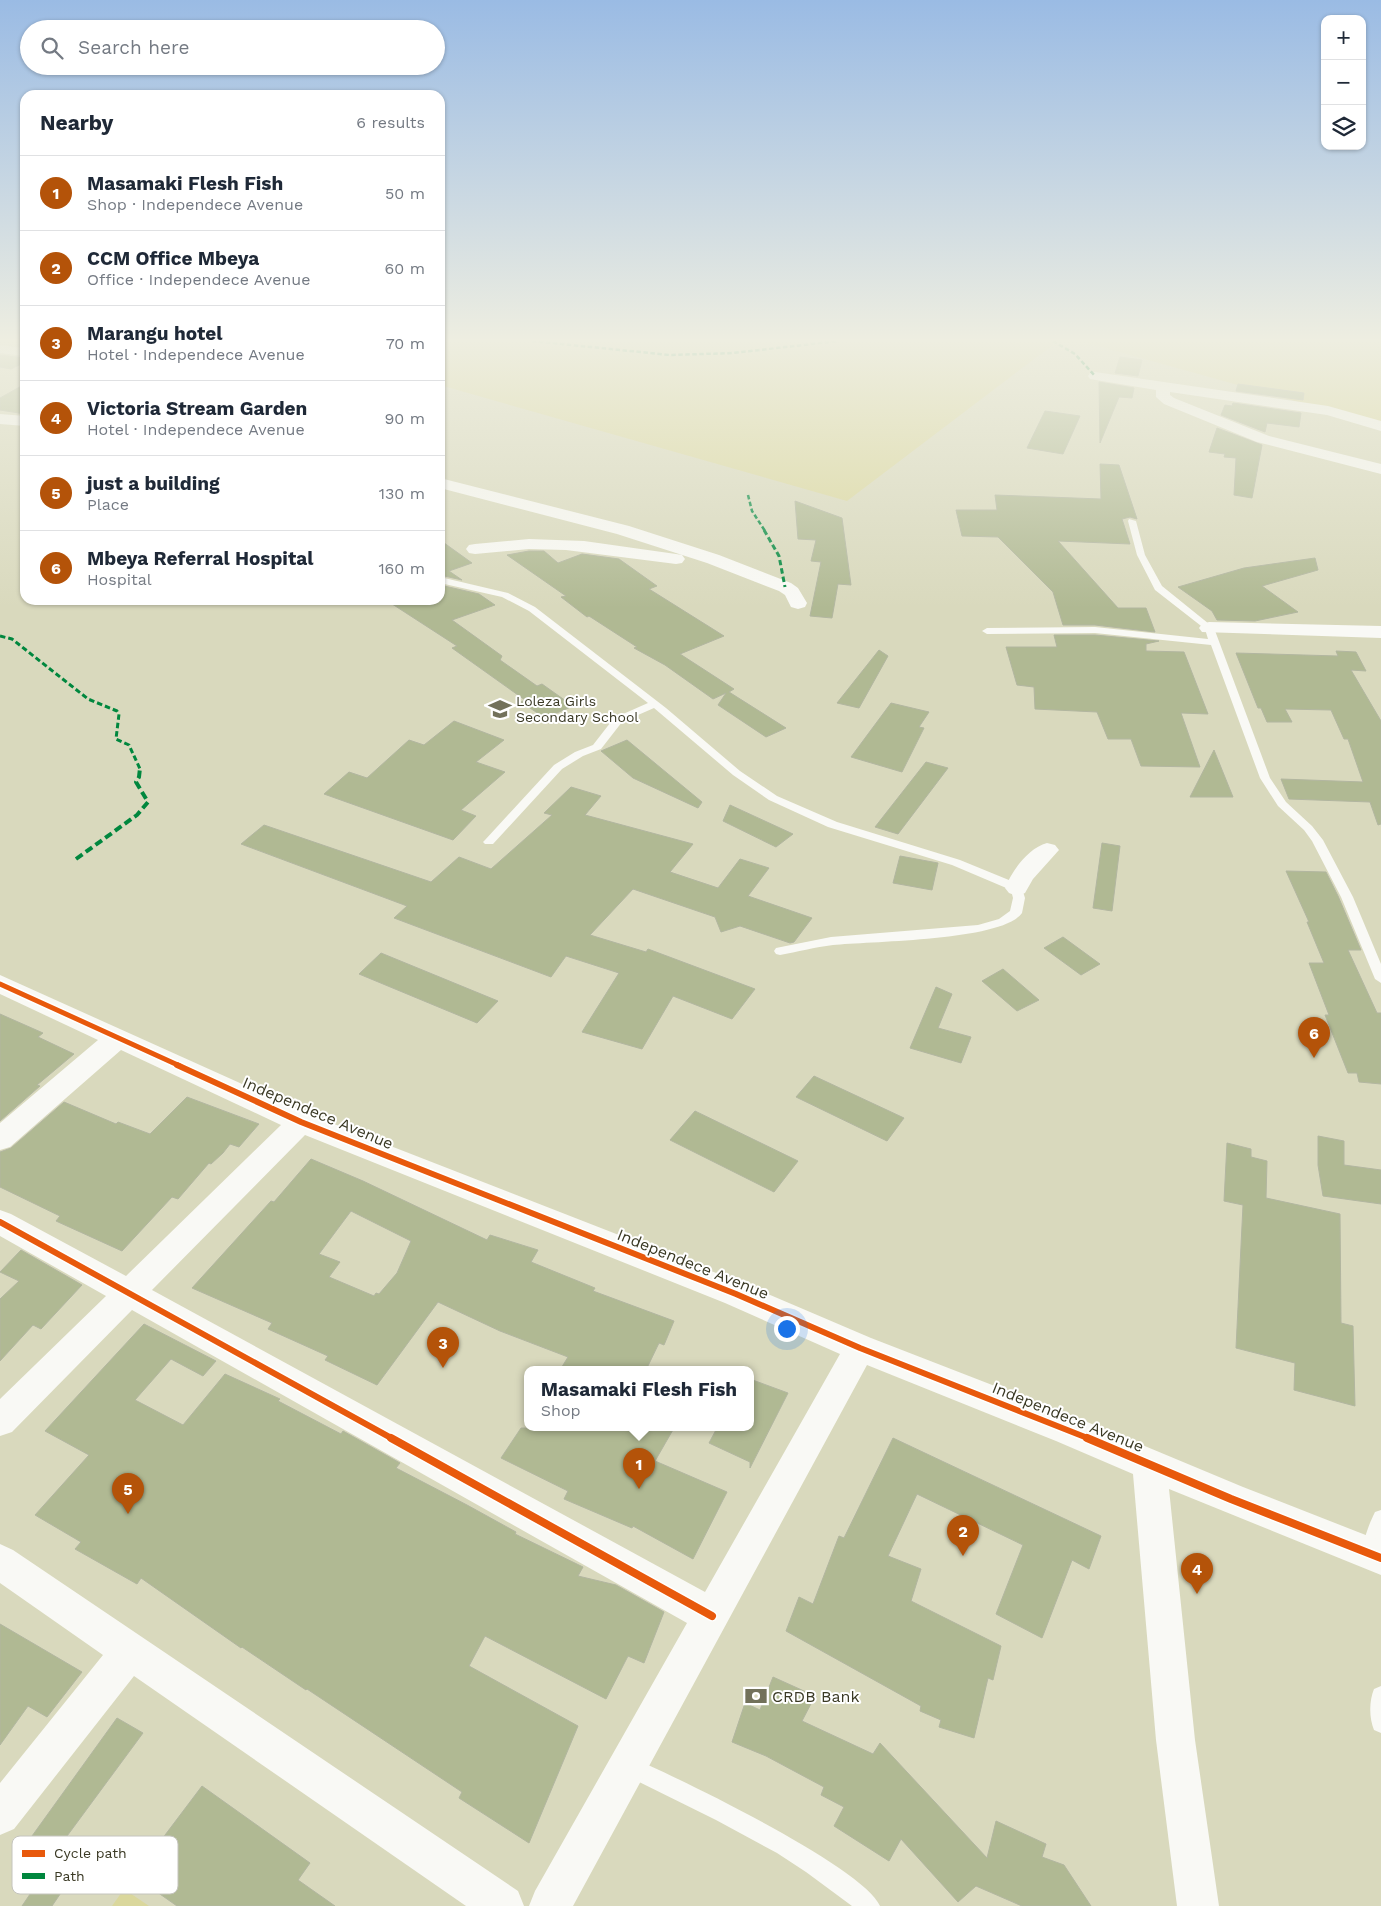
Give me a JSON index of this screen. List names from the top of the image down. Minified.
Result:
{"streets":{"street":["Independece Avenue"]},"places":{"school or university":["Loleza Girls Secondary School"],"bank":["CRDB Bank"]},"legend":["Cycle path","Path"],"page":{"map_buttons":["+","−"],"search":"Search here","heading":["Nearby","6 results"],"list":[{"mark":"1","name":"Masamaki Flesh Fish","note":"Shop · Independece Avenue","value":"50 m"},{"mark":"2","name":"CCM Office Mbeya","note":"Office · Independece Avenue","value":"60 m"},{"mark":"3","name":"Marangu hotel","note":"Hotel · Independece Avenue","value":"70 m"},{"mark":"4","name":"Victoria Stream Garden","note":"Hotel · Independece Avenue","value":"90 m"},{"mark":"5","name":"just a building","note":"Place","value":"130 m"},{"mark":"6","name":"Mbeya Referral Hospital","note":"Hospital","value":"160 m"}],"pins":["6","3","1","5","2","4"],"popup":["Masamaki Flesh Fish","Shop"]}}
